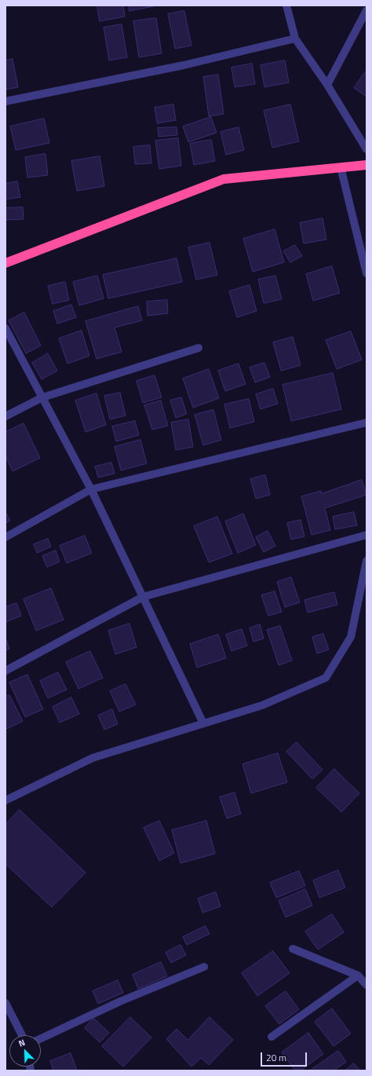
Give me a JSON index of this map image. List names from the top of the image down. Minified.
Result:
{"scale_bar":"20 m","north":"top left"}
